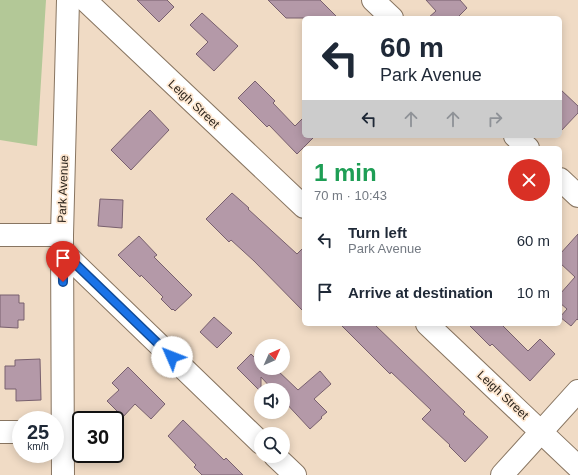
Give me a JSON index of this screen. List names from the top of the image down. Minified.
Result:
{"streets":{"street":["Leigh Street","Park Avenue"]},"north":"top right","page":{"turn":["60 m","Park Avenue"],"heading":["1 min","70 m · 10:43"],"list":[{"name":"Turn left","note":"Park Avenue","value":"60 m"},{"name":"Arrive at destination","value":"10 m"}],"speed":"25 km/h","limit":"30"}}
